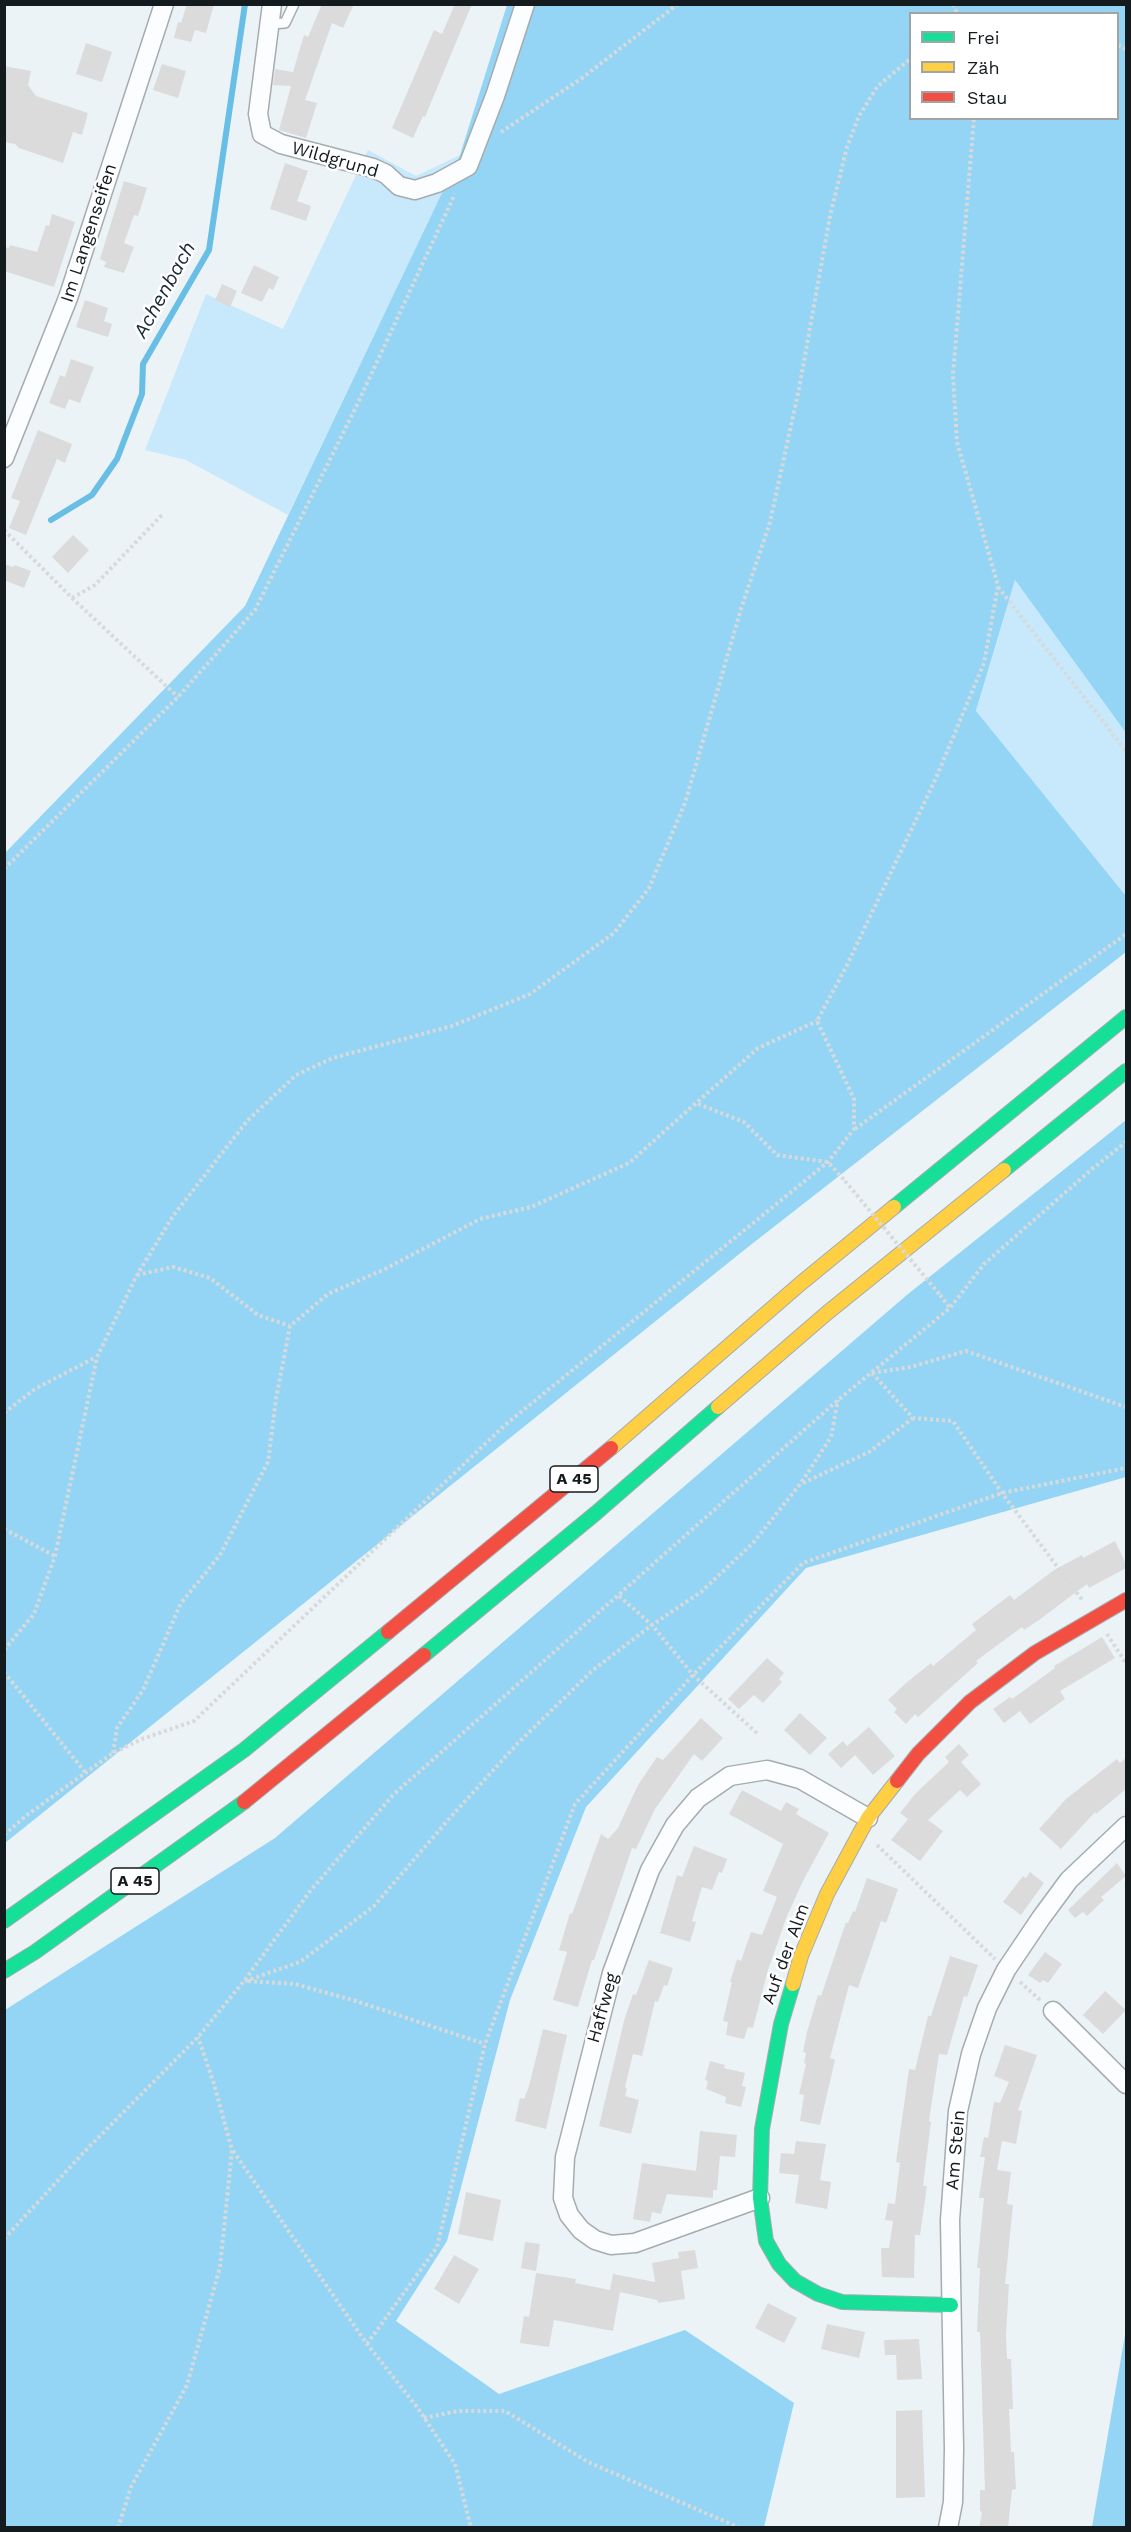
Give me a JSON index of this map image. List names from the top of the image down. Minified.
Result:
{"streets":{"main road":["A 45","Auf der Alm"],"street":["Wildgrund","Im Langenseifen","Haffweg","Am Stein"]},"crossings":[["Auf der Alm","Haffweg"],["Auf der Alm","Am Stein"]],"water":["Achenbach"],"legend":["Frei","Zäh","Stau"]}
